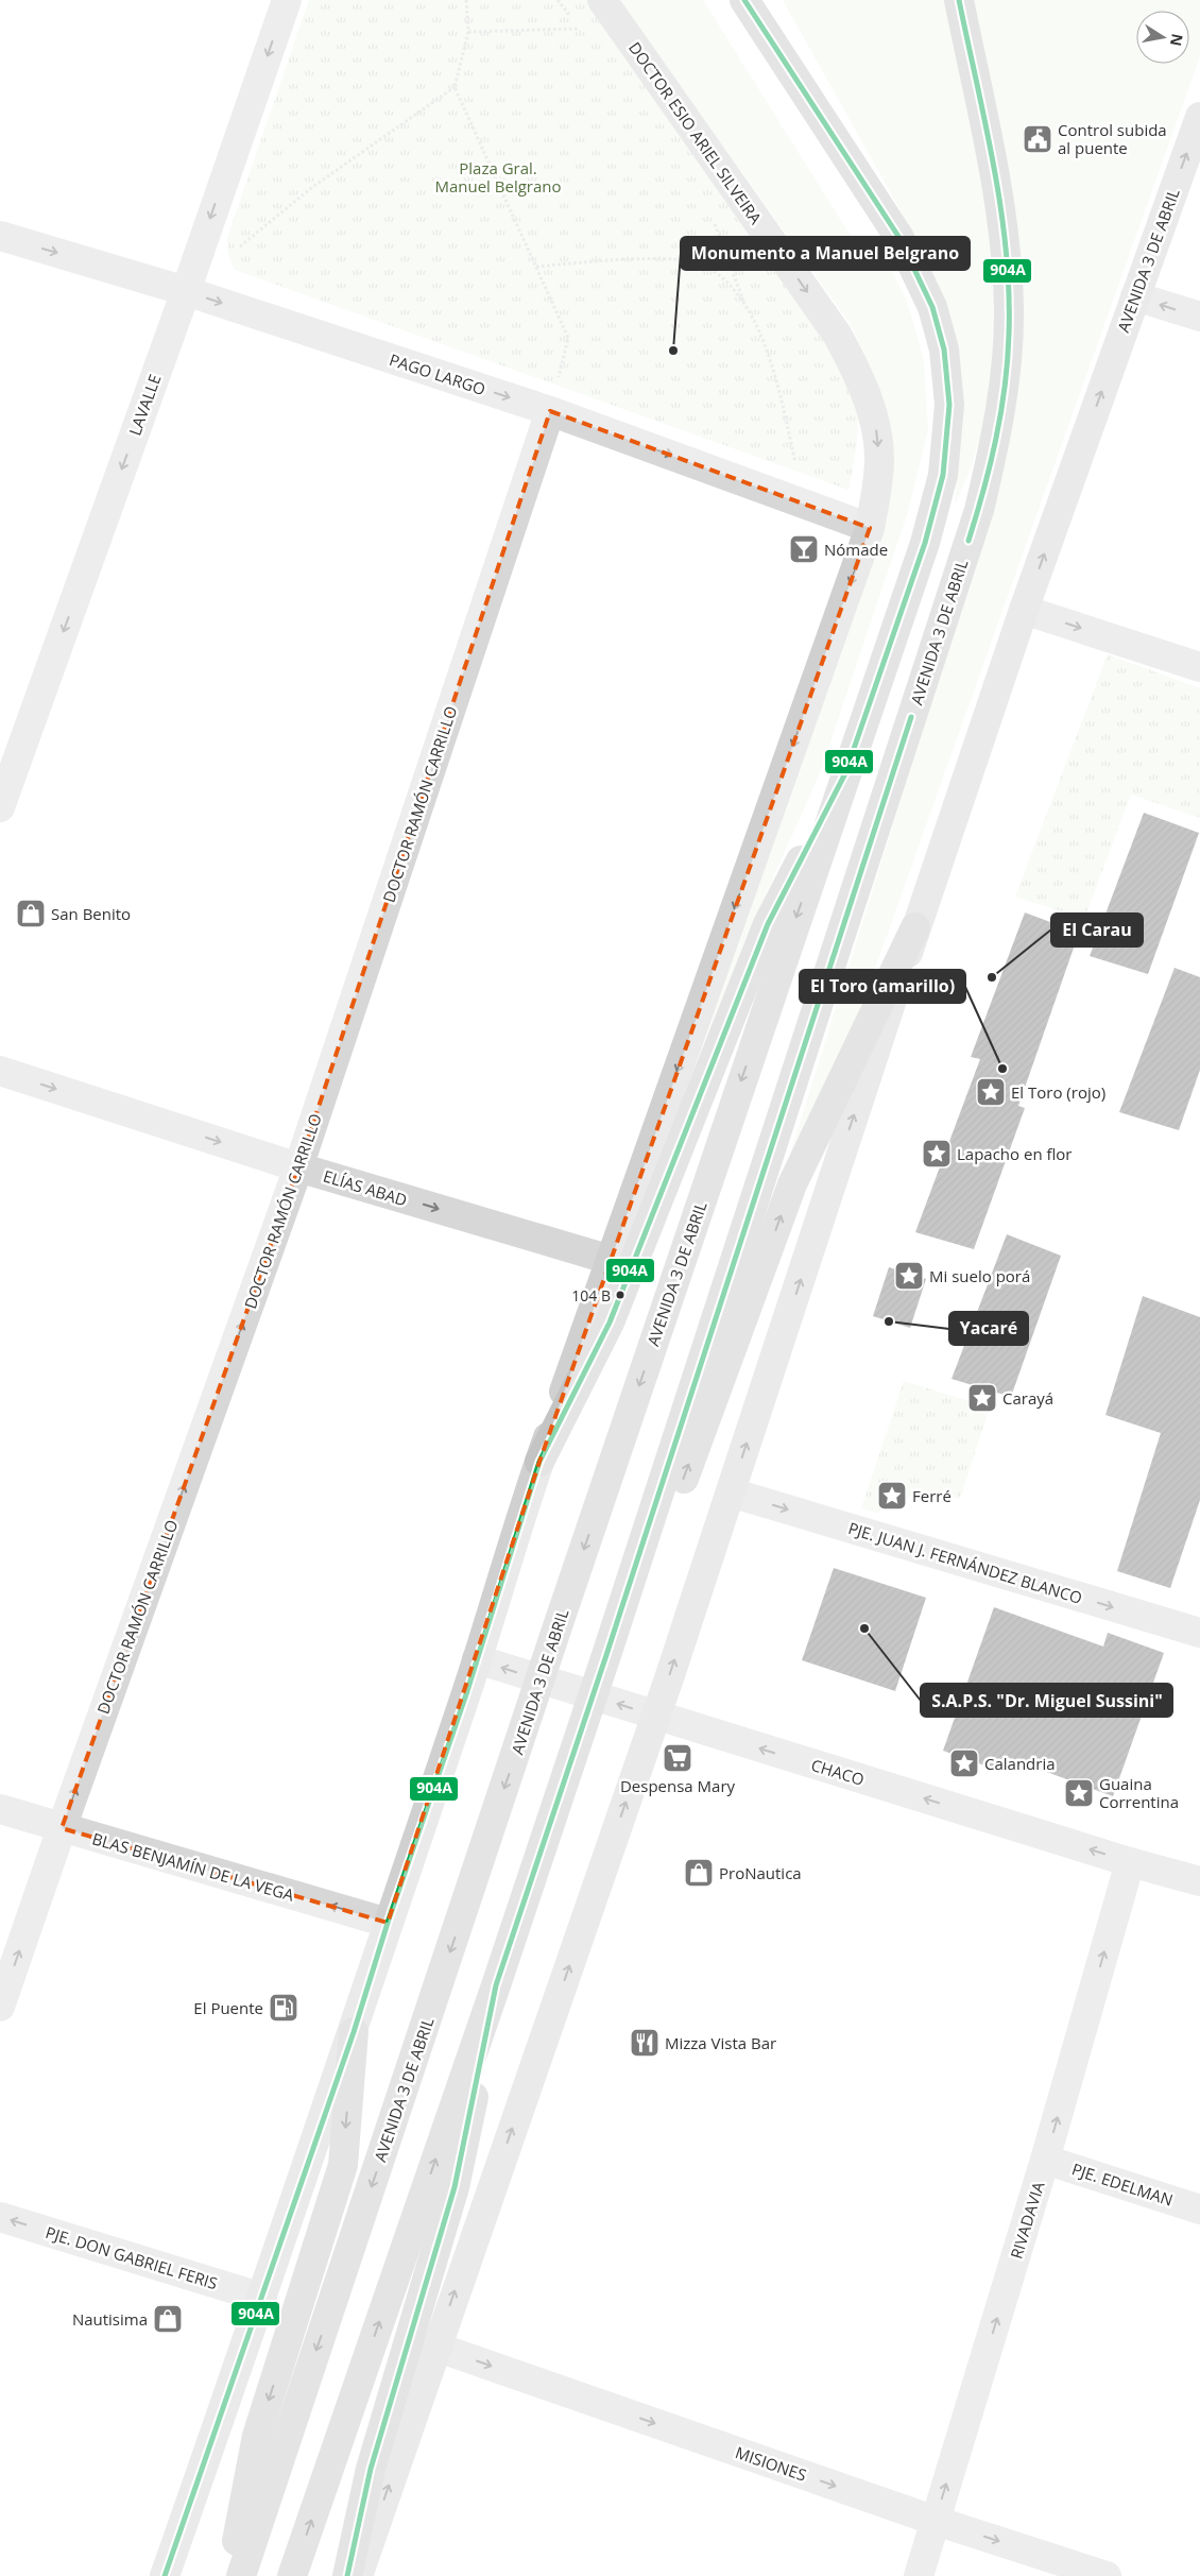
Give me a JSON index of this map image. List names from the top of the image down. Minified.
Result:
{"streets":{"highway":["AVENIDA 3 DE ABRIL"],"main road":["DOCTOR ESIO ARIEL SILVEIRA"],"street":["PAGO LARGO","LAVALLE","DOCTOR RAMÓN CARRILLO","ELÍAS ABAD","PJE. JUAN J. FERNÁNDEZ BLANCO","CHACO","BLAS BENJAMÍN DE LA VEGA","PJE. EDELMAN","RIVADAVIA","PJE. DON GABRIEL FERIS","MISIONES"]},"crossings":[["DOCTOR ESIO ARIEL SILVEIRA","PAGO LARGO"],["AVENIDA 3 DE ABRIL","PJE. JUAN J. FERNÁNDEZ BLANCO"],["AVENIDA 3 DE ABRIL","CHACO"],["AVENIDA 3 DE ABRIL","MISIONES"],["PAGO LARGO","LAVALLE"],["PAGO LARGO","DOCTOR RAMÓN CARRILLO"],["DOCTOR RAMÓN CARRILLO","ELÍAS ABAD"],["DOCTOR RAMÓN CARRILLO","BLAS BENJAMÍN DE LA VEGA"],["CHACO","RIVADAVIA"],["PJE. EDELMAN","RIVADAVIA"],["RIVADAVIA","MISIONES"]],"one_way":["DOCTOR ESIO ARIEL SILVEIRA","PAGO LARGO","LAVALLE","DOCTOR RAMÓN CARRILLO","ELÍAS ABAD","PJE. JUAN J. FERNÁNDEZ BLANCO","CHACO","BLAS BENJAMÍN DE LA VEGA","RIVADAVIA","PJE. DON GABRIEL FERIS","MISIONES"],"parks":["Plaza Gral. Manuel Belgrano"],"places":{"public building":["Control subida al puente"],"other":["Monumento a Manuel Belgrano","El Carau","El Toro (amarillo)","104 B","Yacaré","S.A.P.S. \"Dr. Miguel Sussini\""],"bar":["Nómade"],"shop":["San Benito","ProNautica","Nautisima"],"place":["El Toro (rojo)","Lapacho en flor","Mi suelo porá","Carayá","Ferré","Calandria","Guaina Correntina"],"supermarket":["Despensa Mary"],"fuel station":["El Puente"],"restaurant":["Mizza Vista Bar"]},"lines":["transit line 904A"],"north":"right"}
